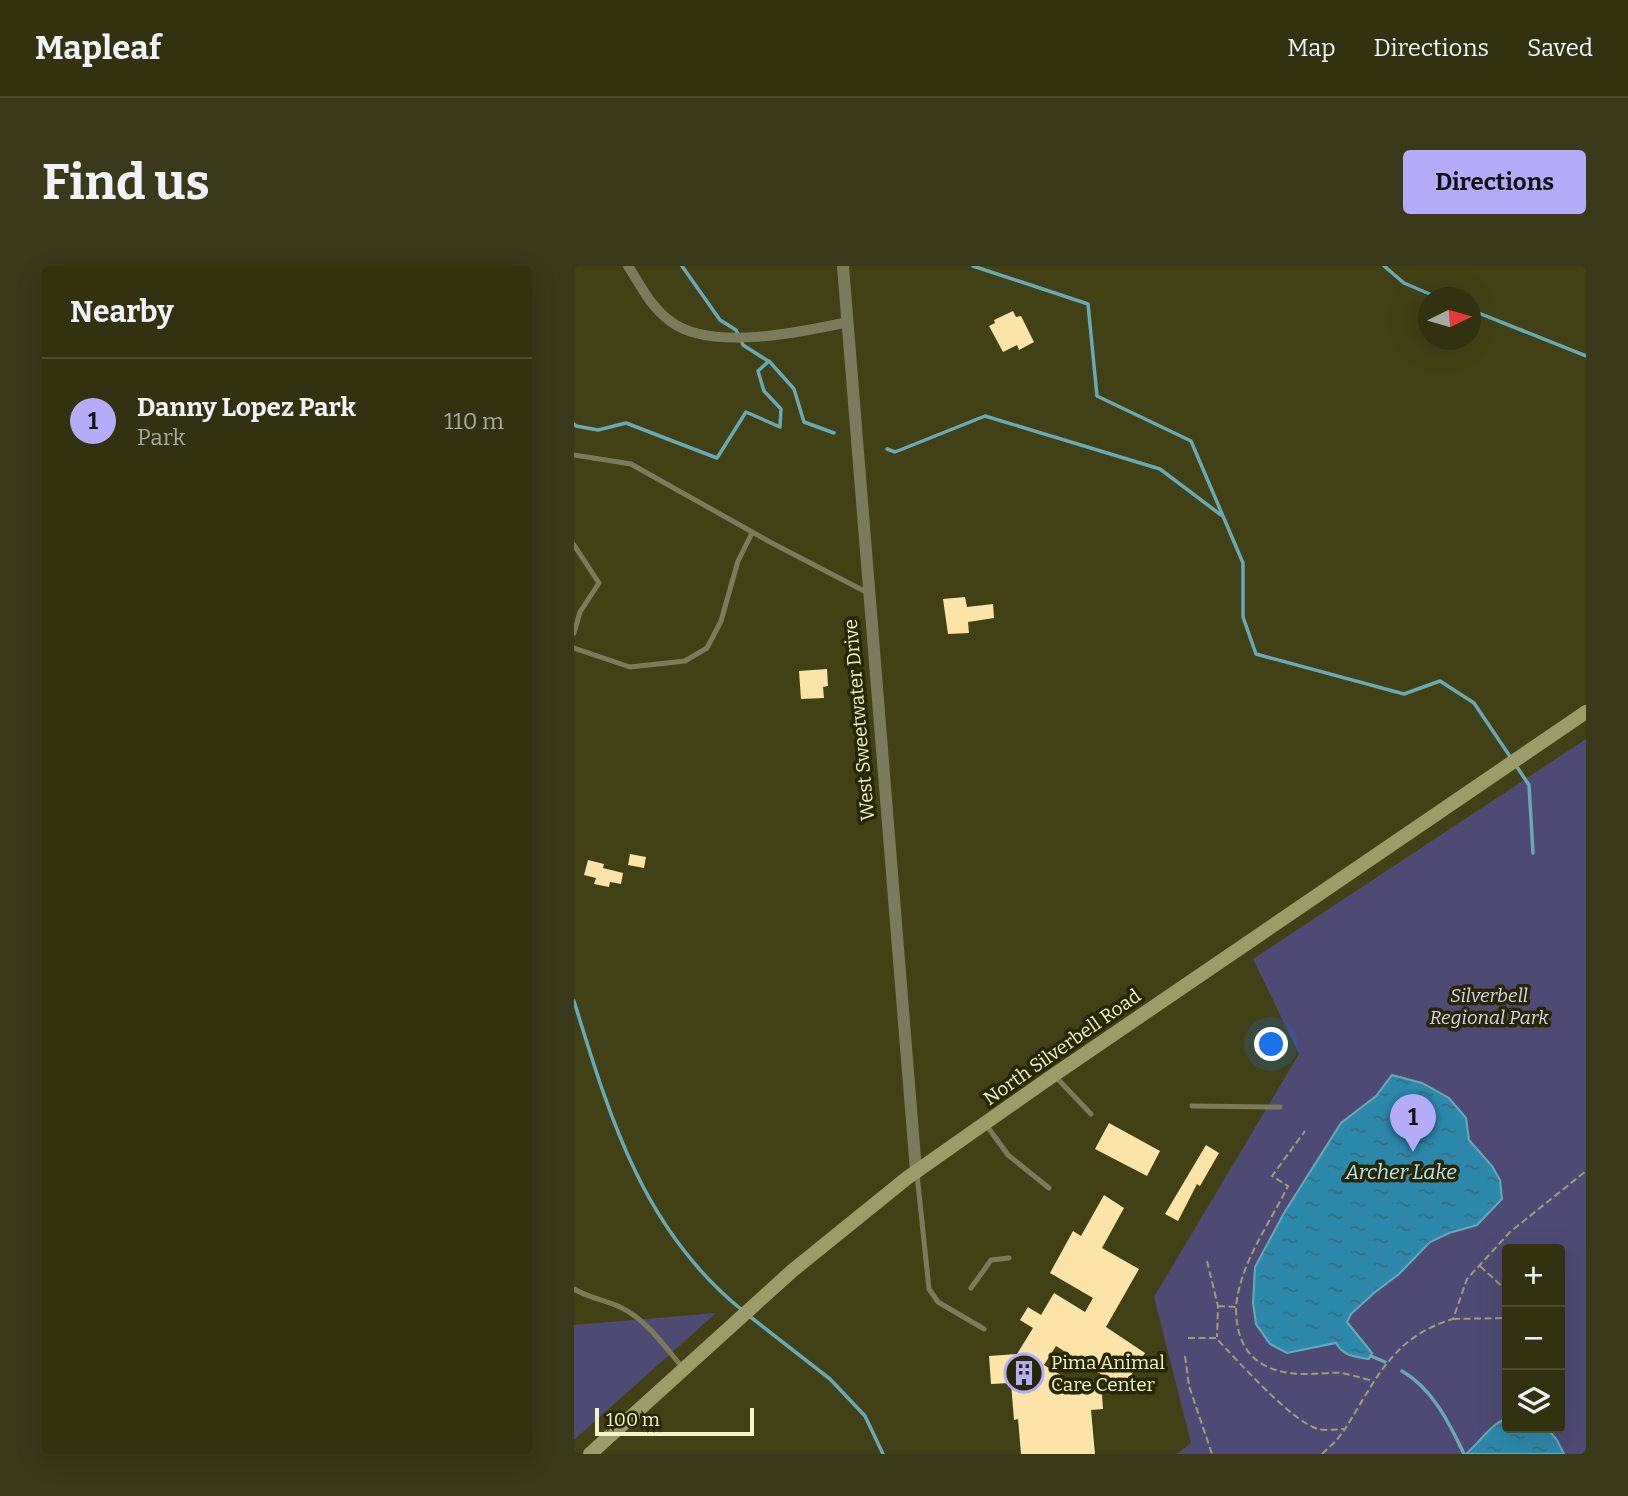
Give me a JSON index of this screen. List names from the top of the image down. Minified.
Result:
{"streets":{"main road":["North Silverbell Road"],"street":["West Sweetwater Drive"]},"crossings":[["West Sweetwater Drive","North Silverbell Road"]],"water":["Archer Lake"],"parks":["Silverbell Regional Park"],"places":{"building":["Pima Animal Care Center"]},"scale_bar":"100 m","north":"right","page":{"header":"Mapleaf","nav":["Map","Directions","Saved"],"buttons":"Directions","title":"Find us","heading":"Nearby","list":[{"mark":"1","name":"Danny Lopez Park","note":"Park","value":"110 m"}],"pins":"1","map_buttons":["+","−"],"scale":"100 m"}}
